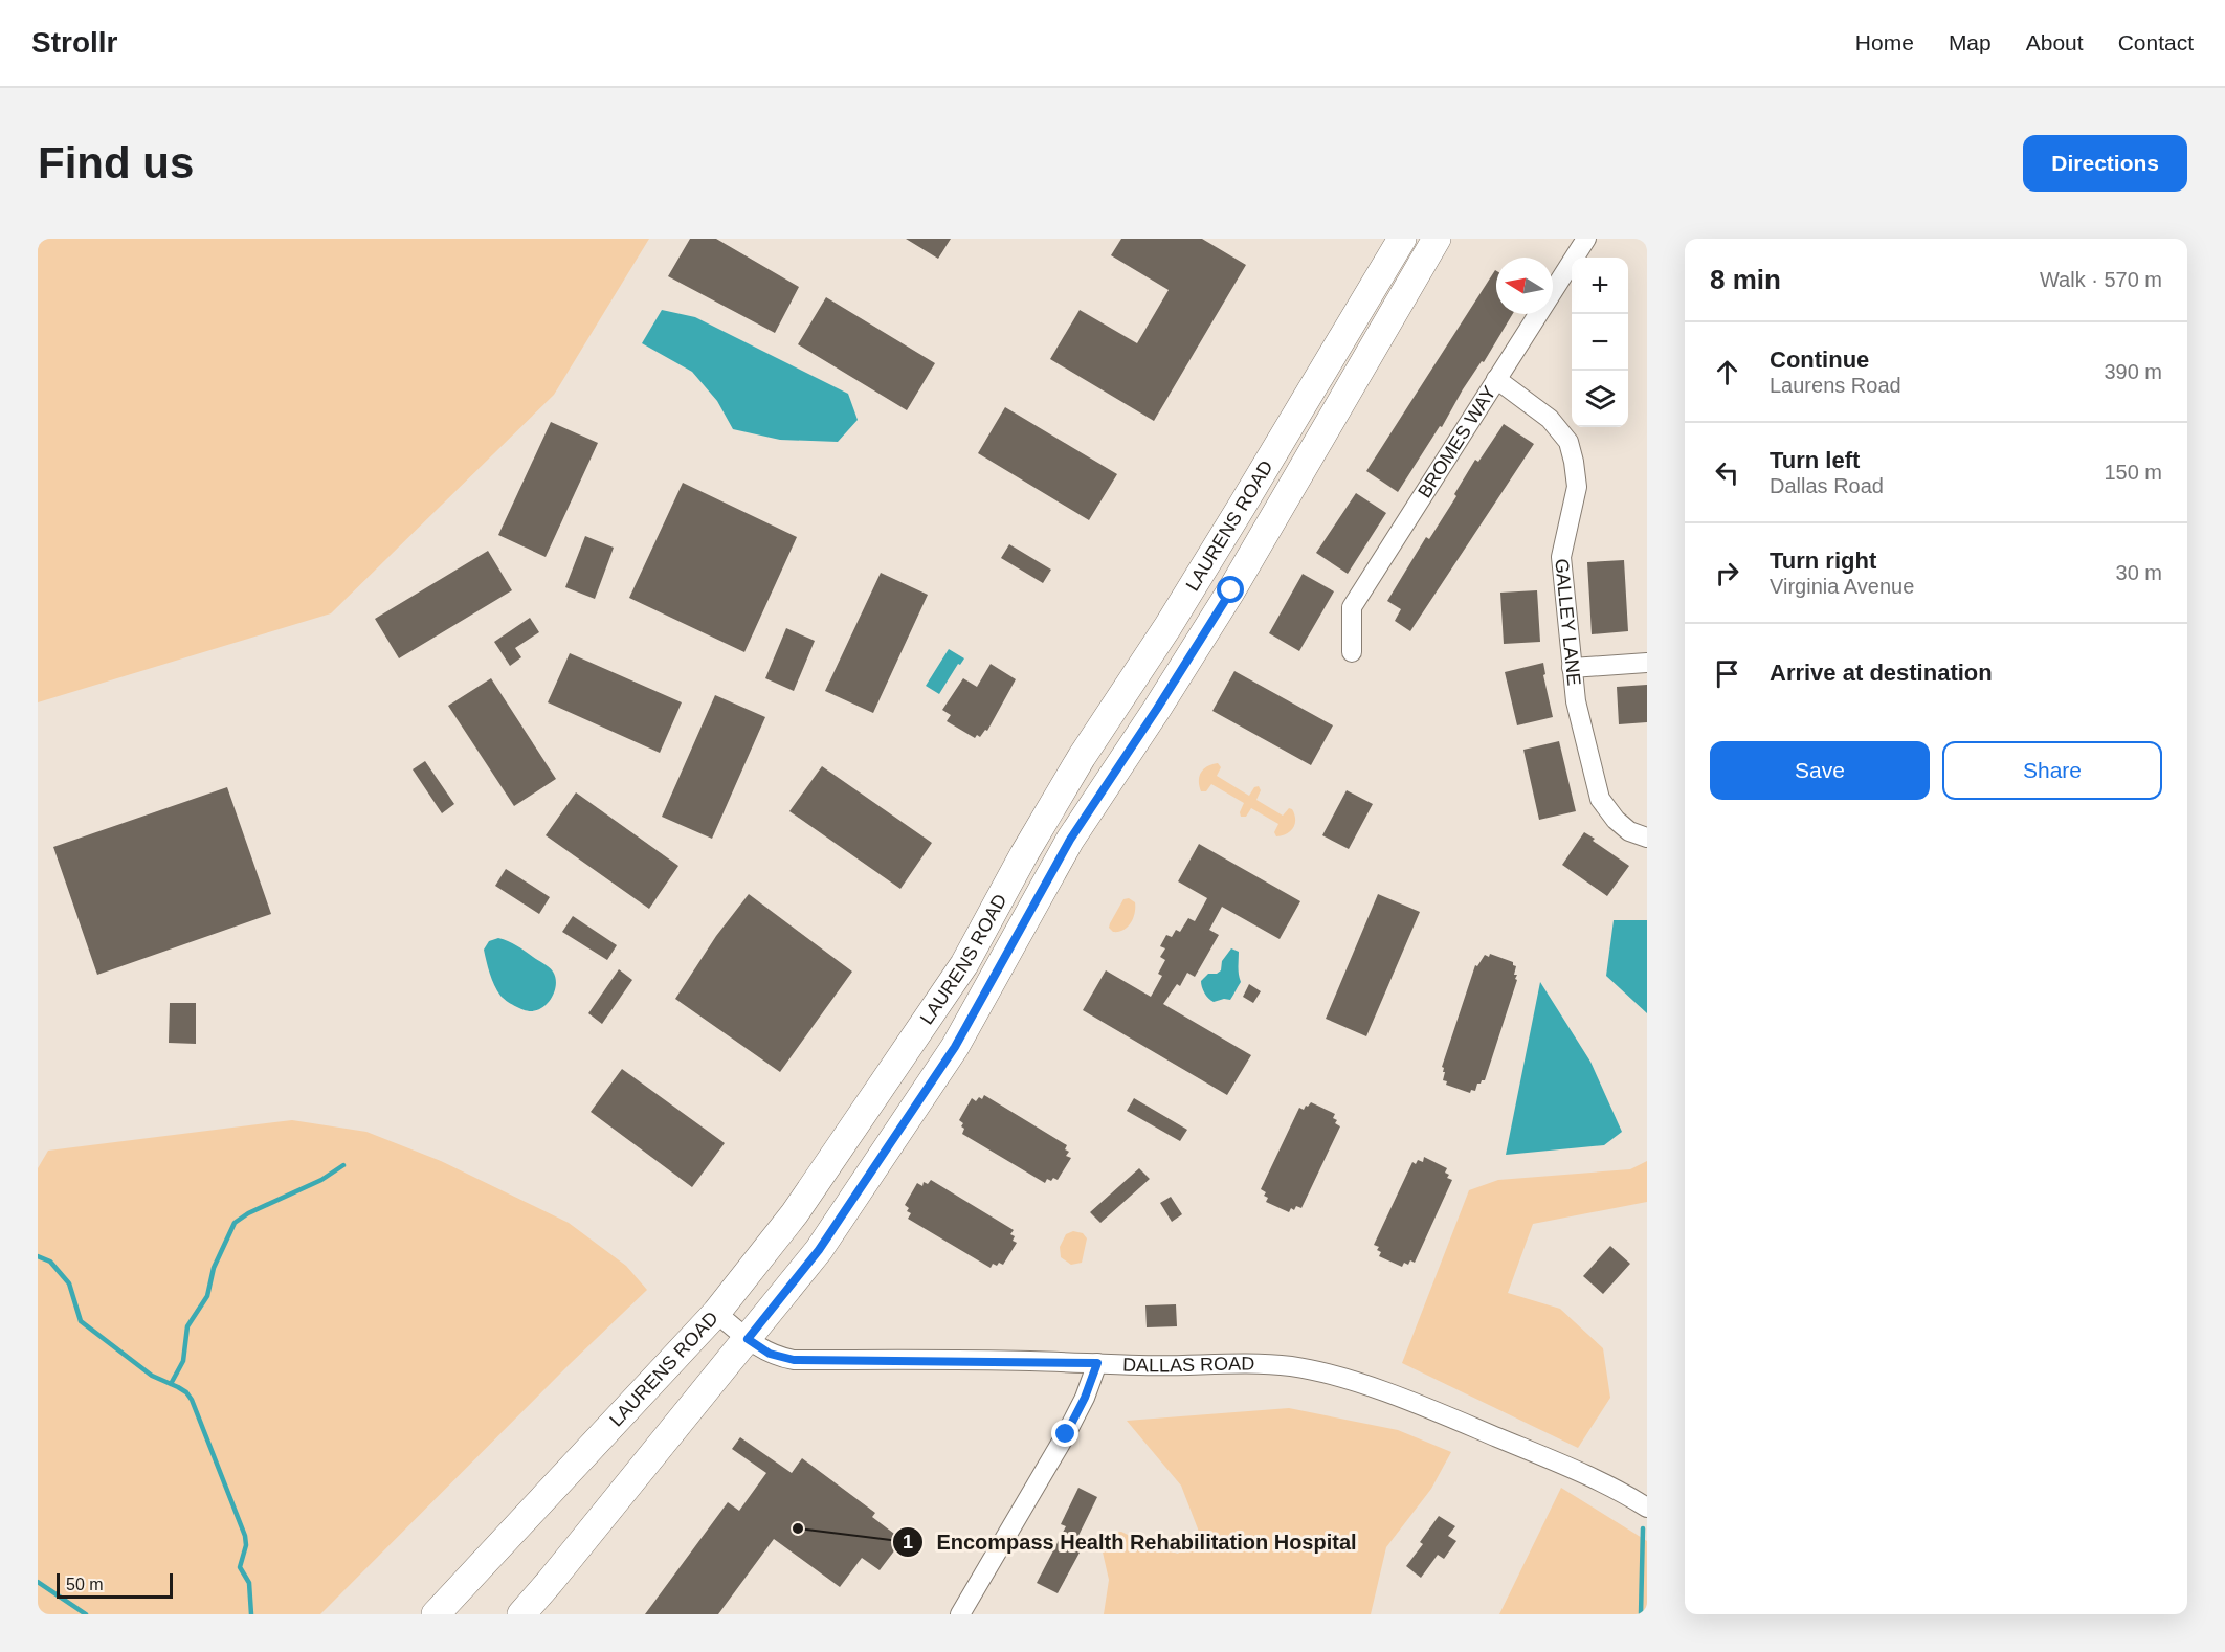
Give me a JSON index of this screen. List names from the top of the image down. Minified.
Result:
{"streets":{"main road":["LAURENS ROAD"],"street":["BROMES WAY","GALLEY LANE","DALLAS ROAD"]},"crossings":[["BROMES WAY","GALLEY LANE"],["LAURENS ROAD","DALLAS ROAD"]],"places":["Encompass Health Rehabilitation Hospital"],"scale_bar":"50 m","north":"left","page":{"header":"Strollr","nav":["Home","Map","About","Contact"],"buttons":["Directions",["Save","Share"]],"title":"Find us","heading":["8 min","Walk · 570 m"],"map_buttons":["+","−"],"list":[["Continue","Laurens Road","390 m"],["Turn left","Dallas Road","150 m"],["Turn right","Virginia Avenue","30 m"],"Arrive at destination"],"scale":"50 m"}}
